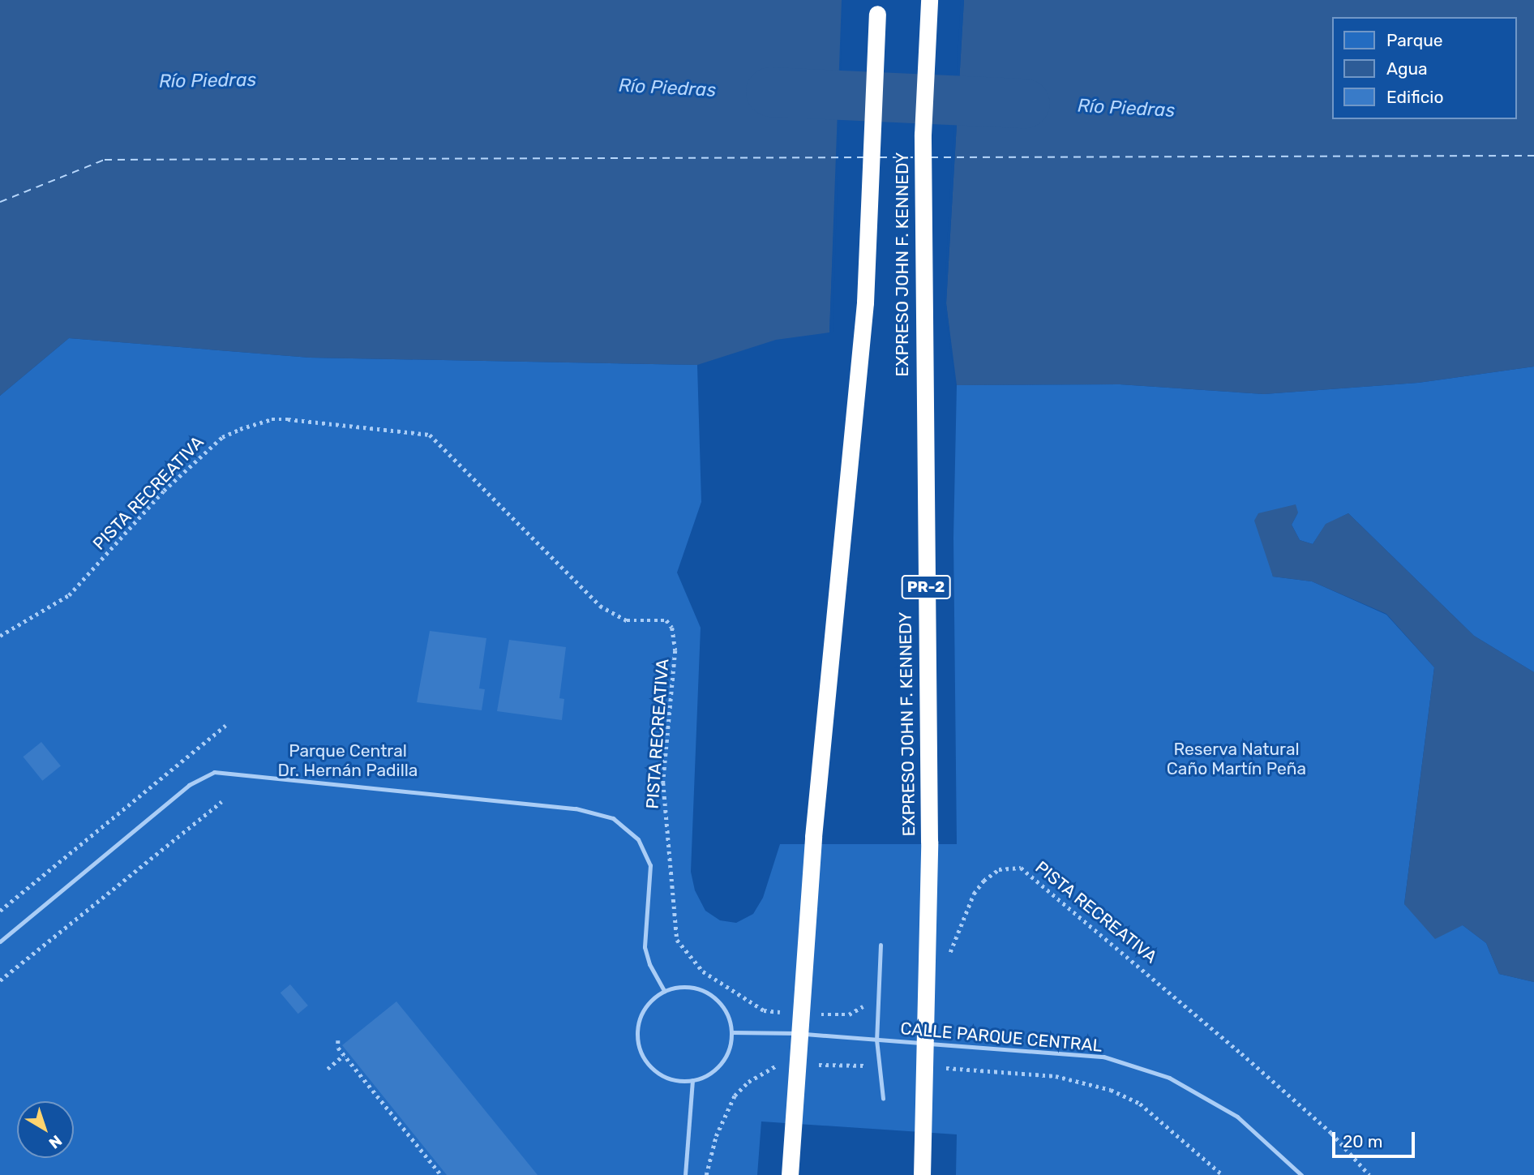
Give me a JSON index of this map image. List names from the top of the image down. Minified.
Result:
{"streets":{"highway":["EXPRESO JOHN F. KENNEDY","PR-2"],"lane":["CALLE PARQUE CENTRAL"],"path":["PISTA RECREATIVA"]},"water":["Río Piedras"],"parks":["Reserva Natural Caño Martín Peña","Parque Central Dr. Hernán Padilla"],"legend":["Parque","Agua","Edificio"],"scale_bar":"20 m","north":"bottom right"}
